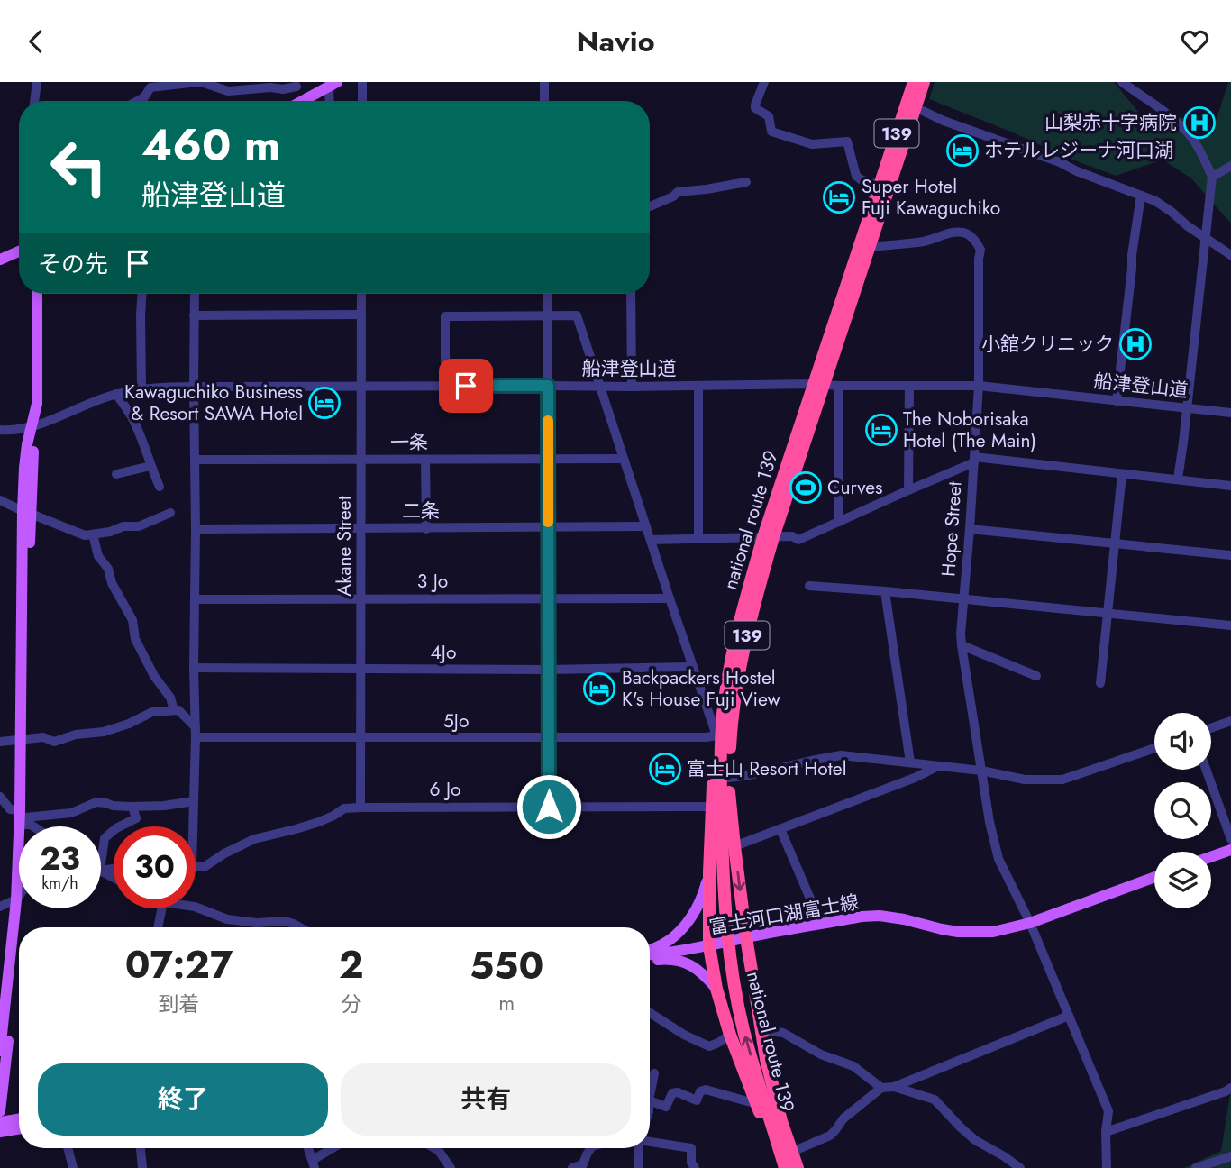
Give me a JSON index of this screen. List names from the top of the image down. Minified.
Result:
{"streets":{"highway":["139","national route 139"],"main road":["富士河口湖富士線"],"street":["船津登山道","一条","二条","Hope Street","Akane Street","3 Jo","４Jo","５Jo","6 Jo"]},"crossings":[["船津登山道","national route 139"],["船津登山道","Hope Street"],["船津登山道","Akane Street"],["一条","Akane Street"],["二条","Akane Street"],["national route 139","Hope Street"],["national route 139","富士河口湖富士線"],["Hope Street","富士河口湖富士線"],["Akane Street","3 Jo"],["Akane Street","４Jo"],["Akane Street","５Jo"],["Akane Street","6 Jo"]],"places":{"hospital":["山梨赤十字病院","小舘クリニック"],"hotel":["ホテルレジーナ河口湖","Super Hotel Fuji Kawaguchiko","Kawaguchiko Business & Resort SAWA Hotel","The Noborisaka Hotel (The Main)","Backpackers Hostel K's House Fuji View","富士山 Resort Hotel"],"sports":["Curves"]},"page":{"header":"Navio","turn":["460 m","船津登山道"],"then":"その先","speed":"23 km/h","limit":"30","eta":["07:27","到着","2","分","550","m"],"buttons":["終了","共有"]}}
